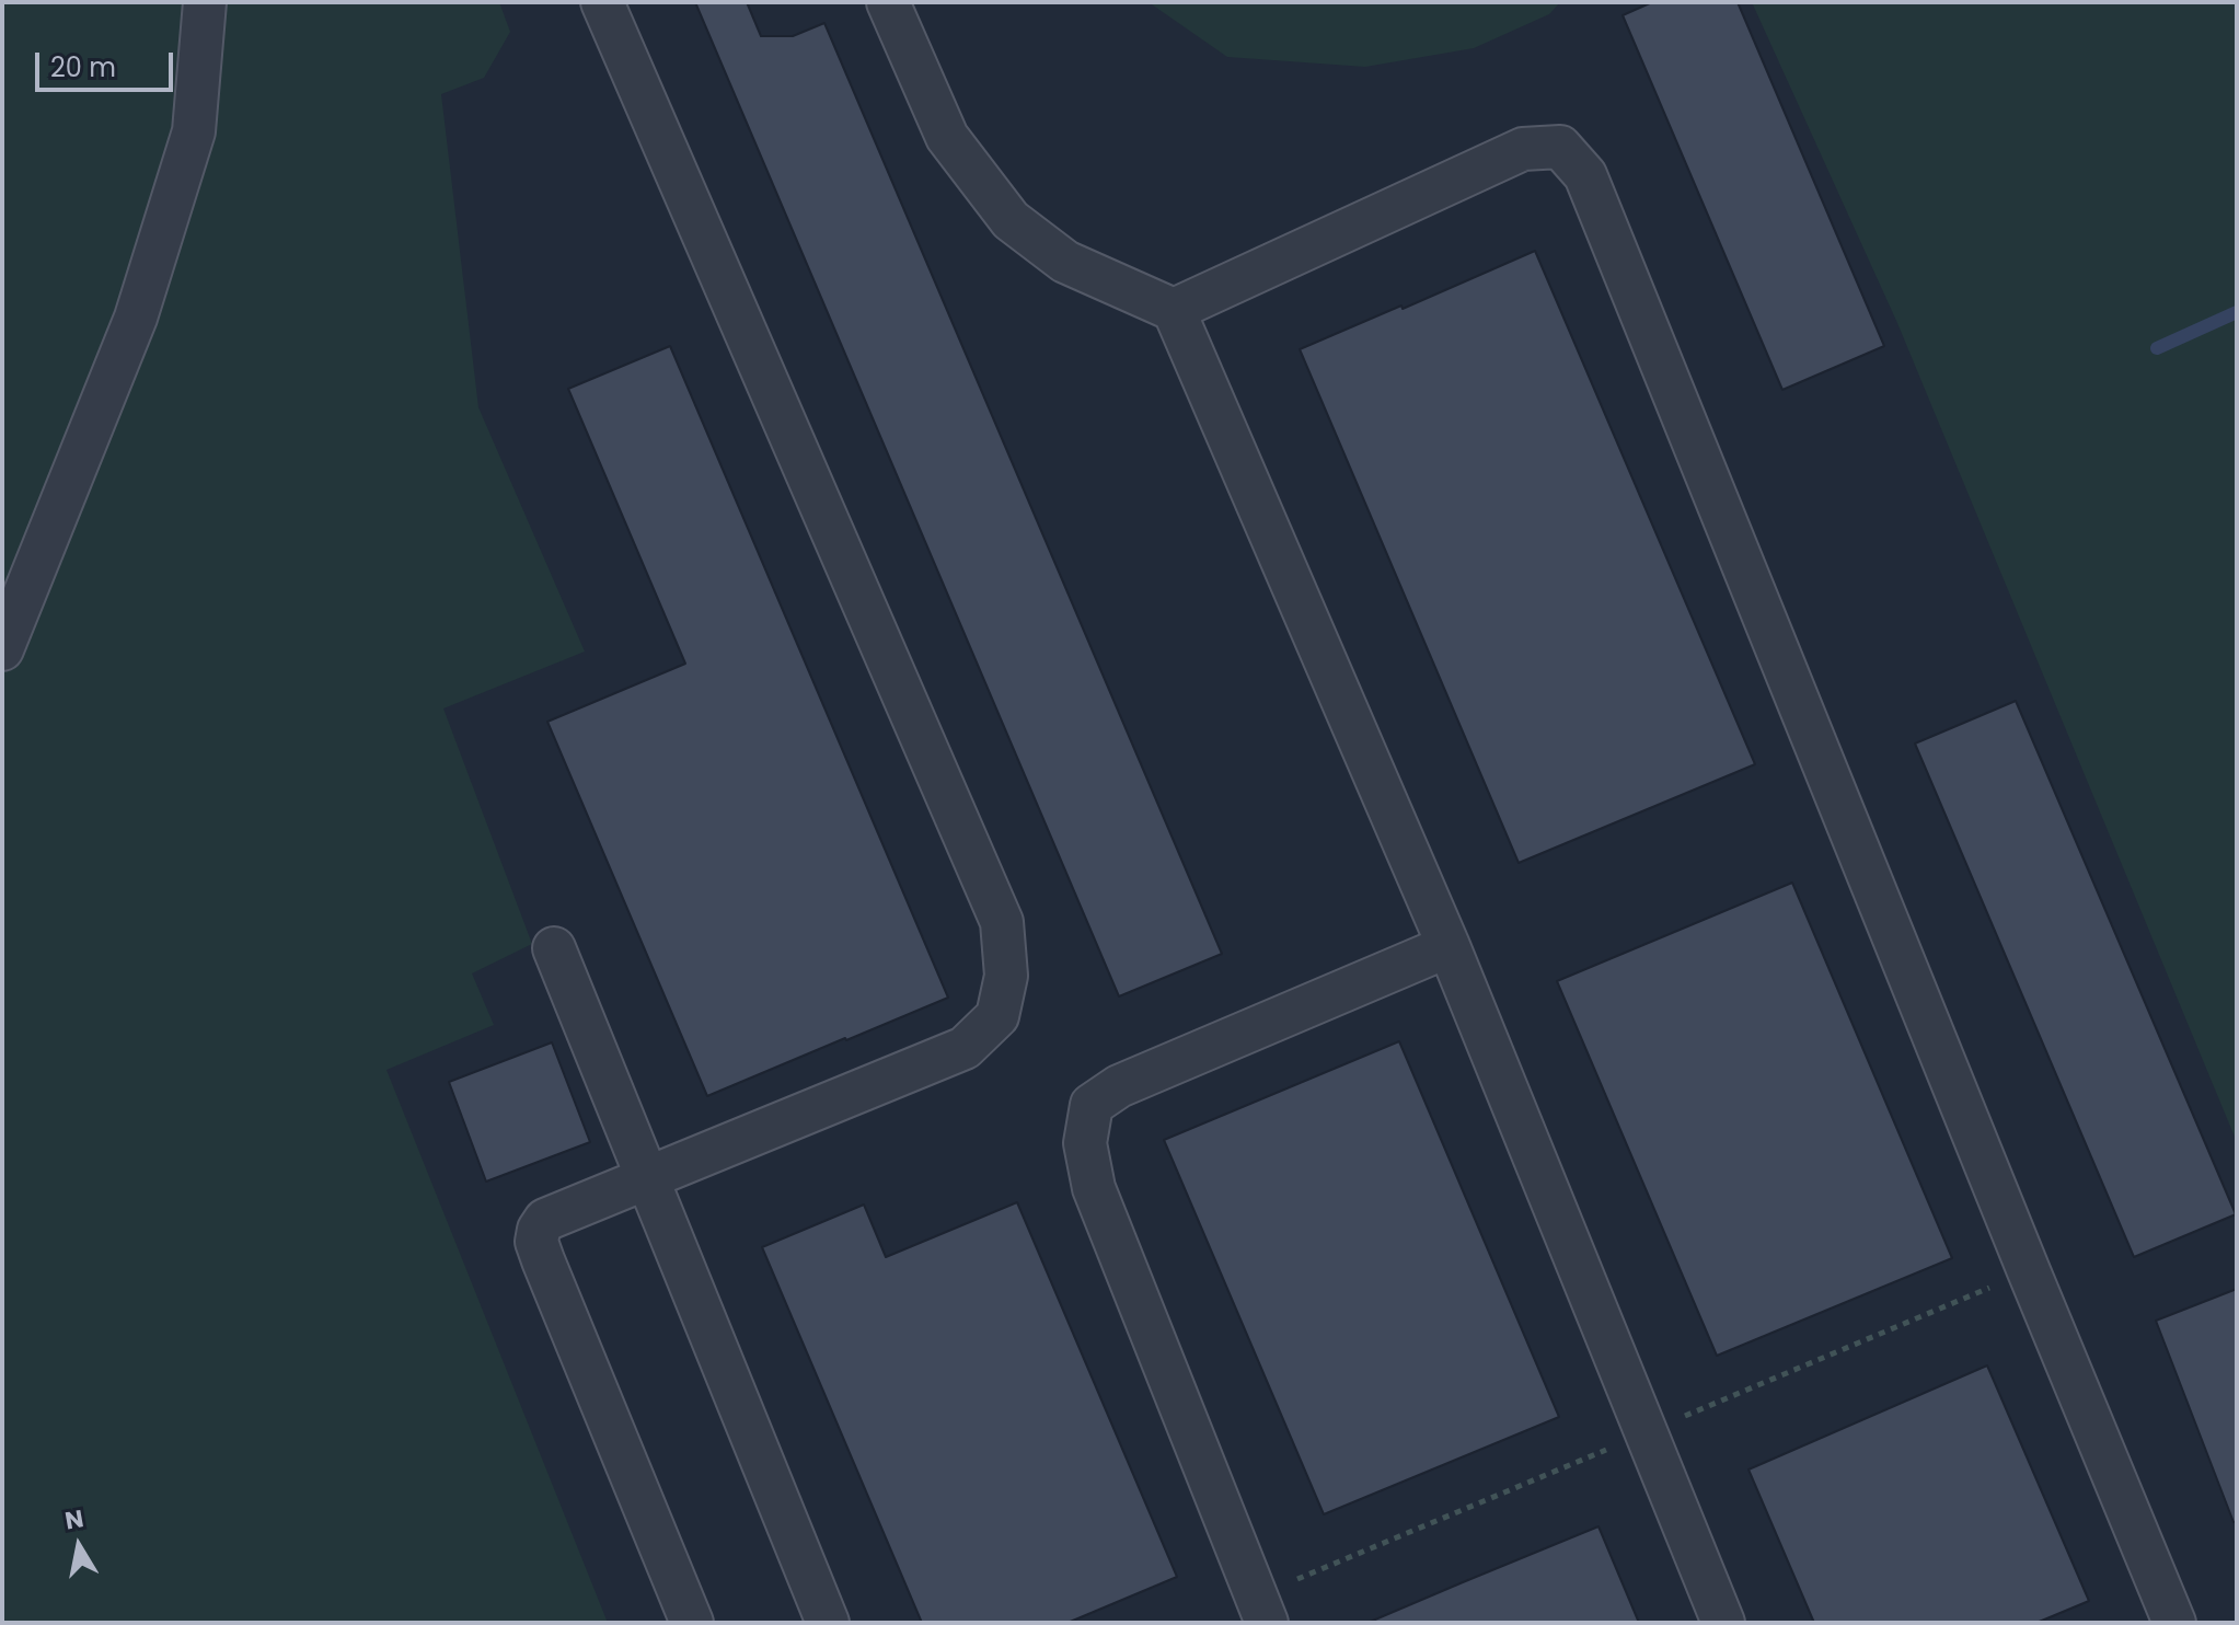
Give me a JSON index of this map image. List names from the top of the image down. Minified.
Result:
{"scale_bar":"20 m","north":"top"}
